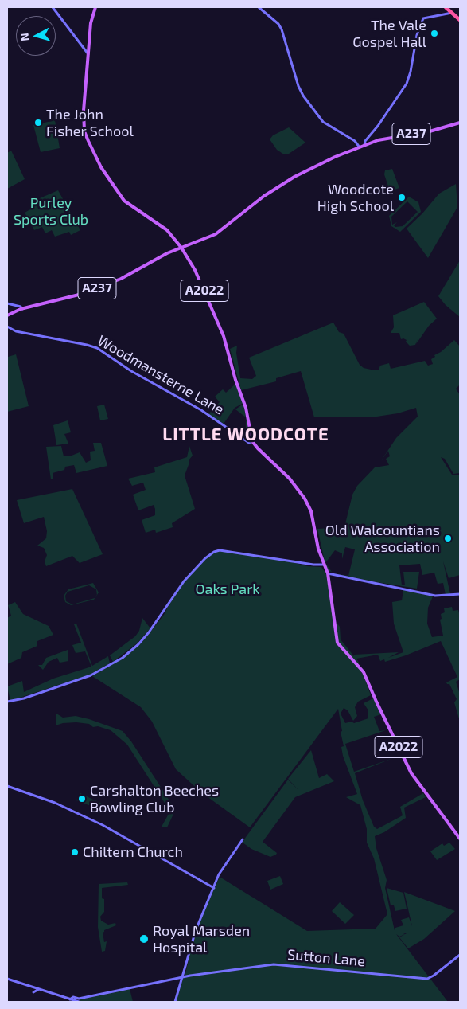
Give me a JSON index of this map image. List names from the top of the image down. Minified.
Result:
{"streets":{"main road":["A237","A2022","Woodmansterne Lane","Sutton Lane"]},"crossings":[["A237","A2022"],["A2022","Woodmansterne Lane"]],"districts":["LITTLE WOODCOTE"],"parks":["Purley Sports Club","Oaks Park"],"places":["The Vale Gospel Hall","The John Fisher School","Woodcote High School","Old Walcountians Association","Carshalton Beeches Bowling Club","Chiltern Church","Royal Marsden Hospital"],"north":"left"}
